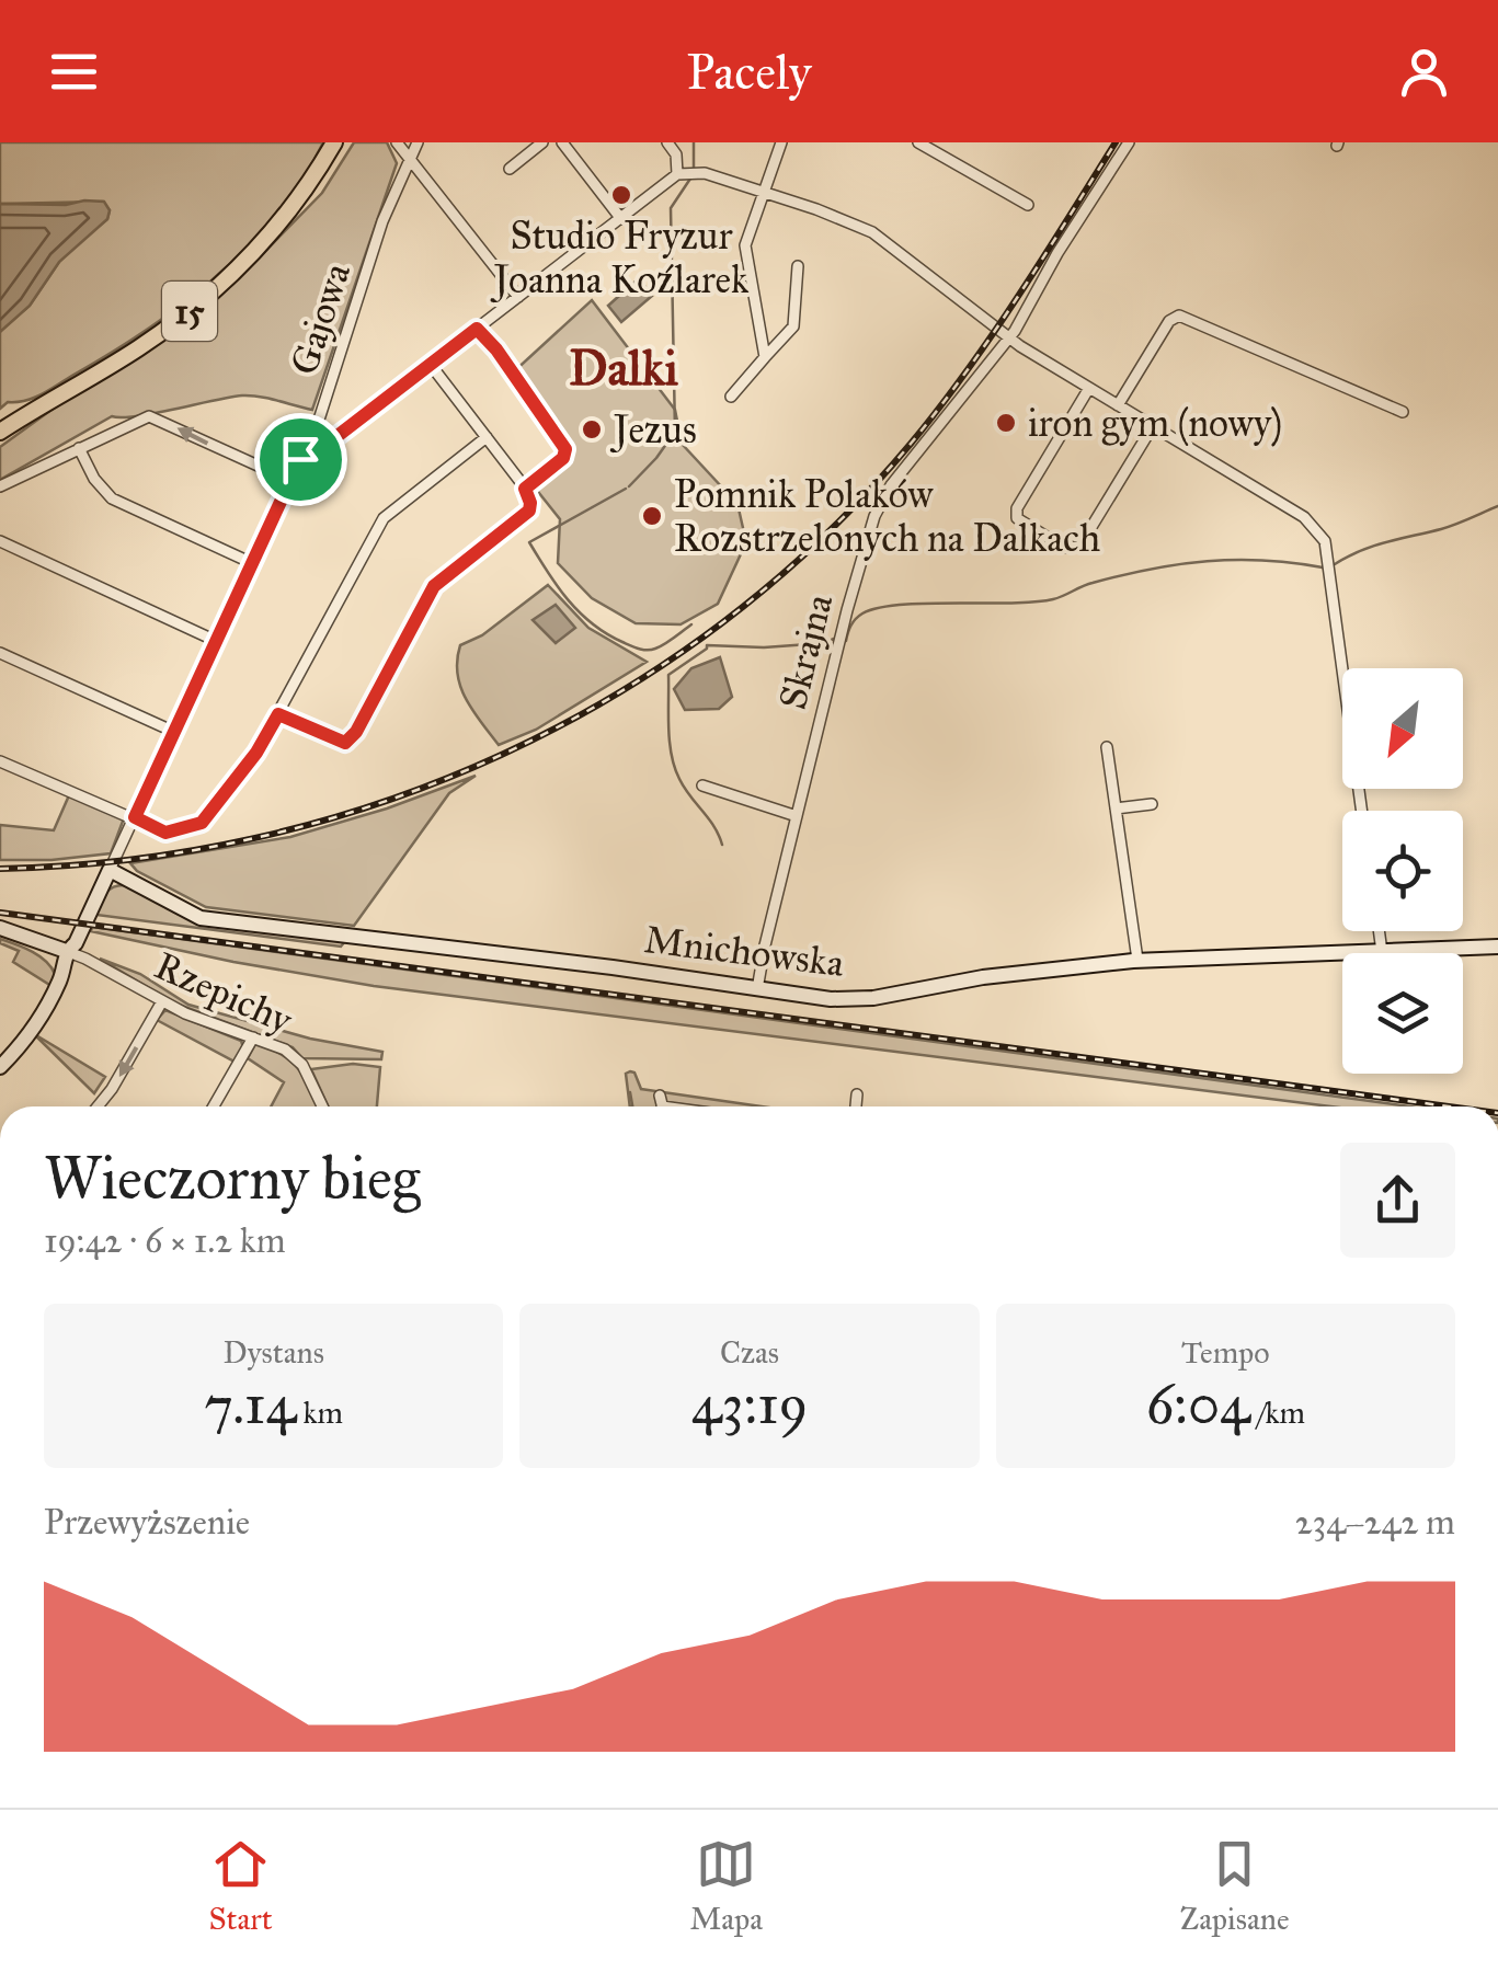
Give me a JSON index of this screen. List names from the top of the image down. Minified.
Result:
{"streets":{"main road":["15"],"street":["Gajowa","Skrajna","Mnichowska","Rzepichy"]},"crossings":[["Gajowa","Mnichowska"],["Skrajna","Mnichowska"]],"districts":["Dalki"],"places":["Studio Fryzur Joanna Koźlarek","iron gym (nowy)","Jezus","Pomnik Polaków Rozstrzelonych na Dalkach"],"north":"bottom left","page":{"header":"Pacely","heading":["Wieczorny bieg","19:42 · 6 × 1.2 km"],"stats":[["Dystans","7.14 km"],["Czas","43:19"],["Tempo","6:04 /km"]],"chart":["Przewyższenie","234–242 m"],"tabs":["Start","Mapa","Zapisane"]}}
